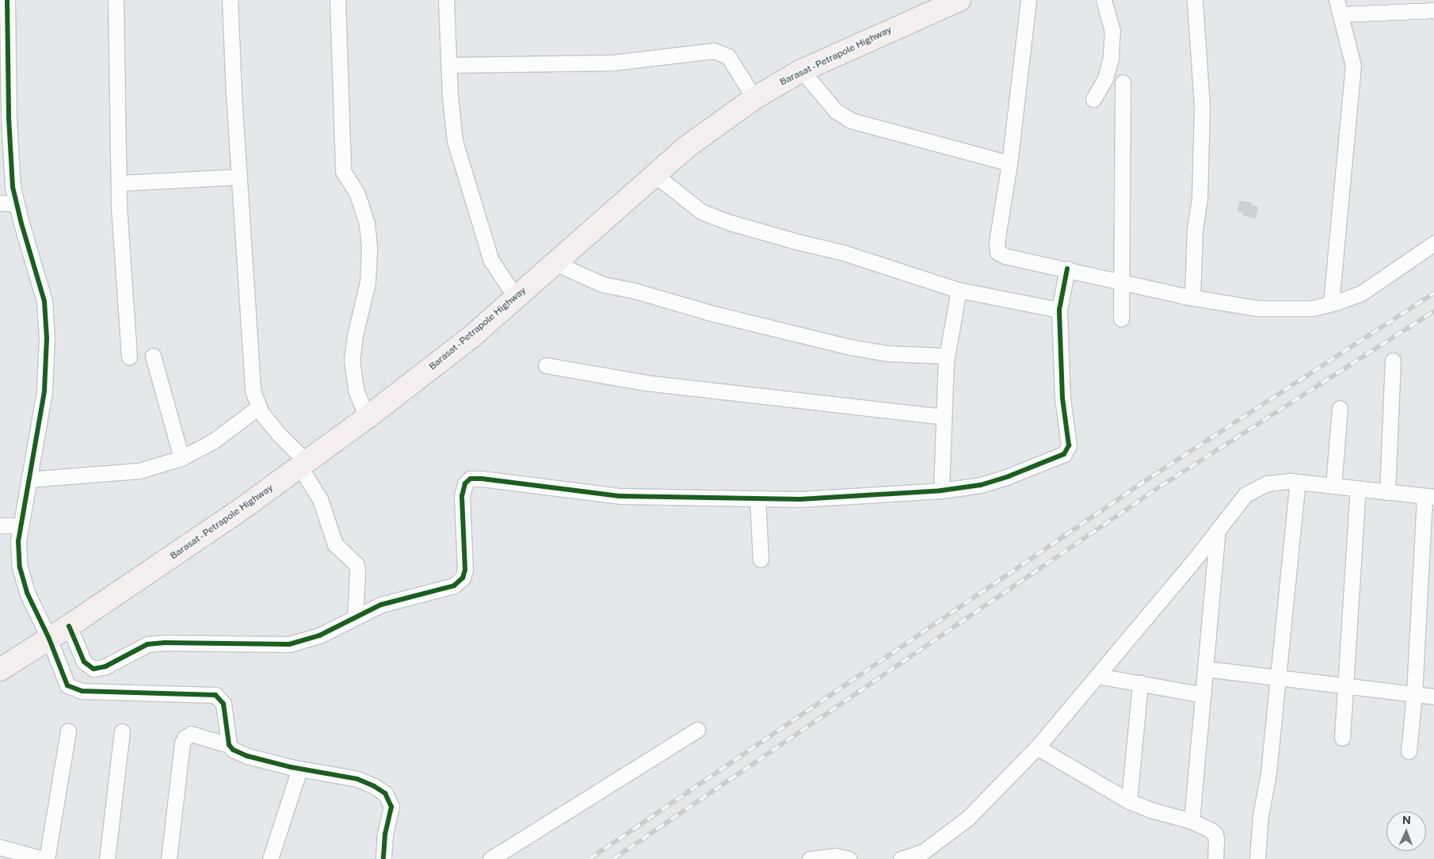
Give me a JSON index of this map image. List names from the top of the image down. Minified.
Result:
{"streets":{"highway":["Barasat - Petrapole Highway"]},"north":"top"}
